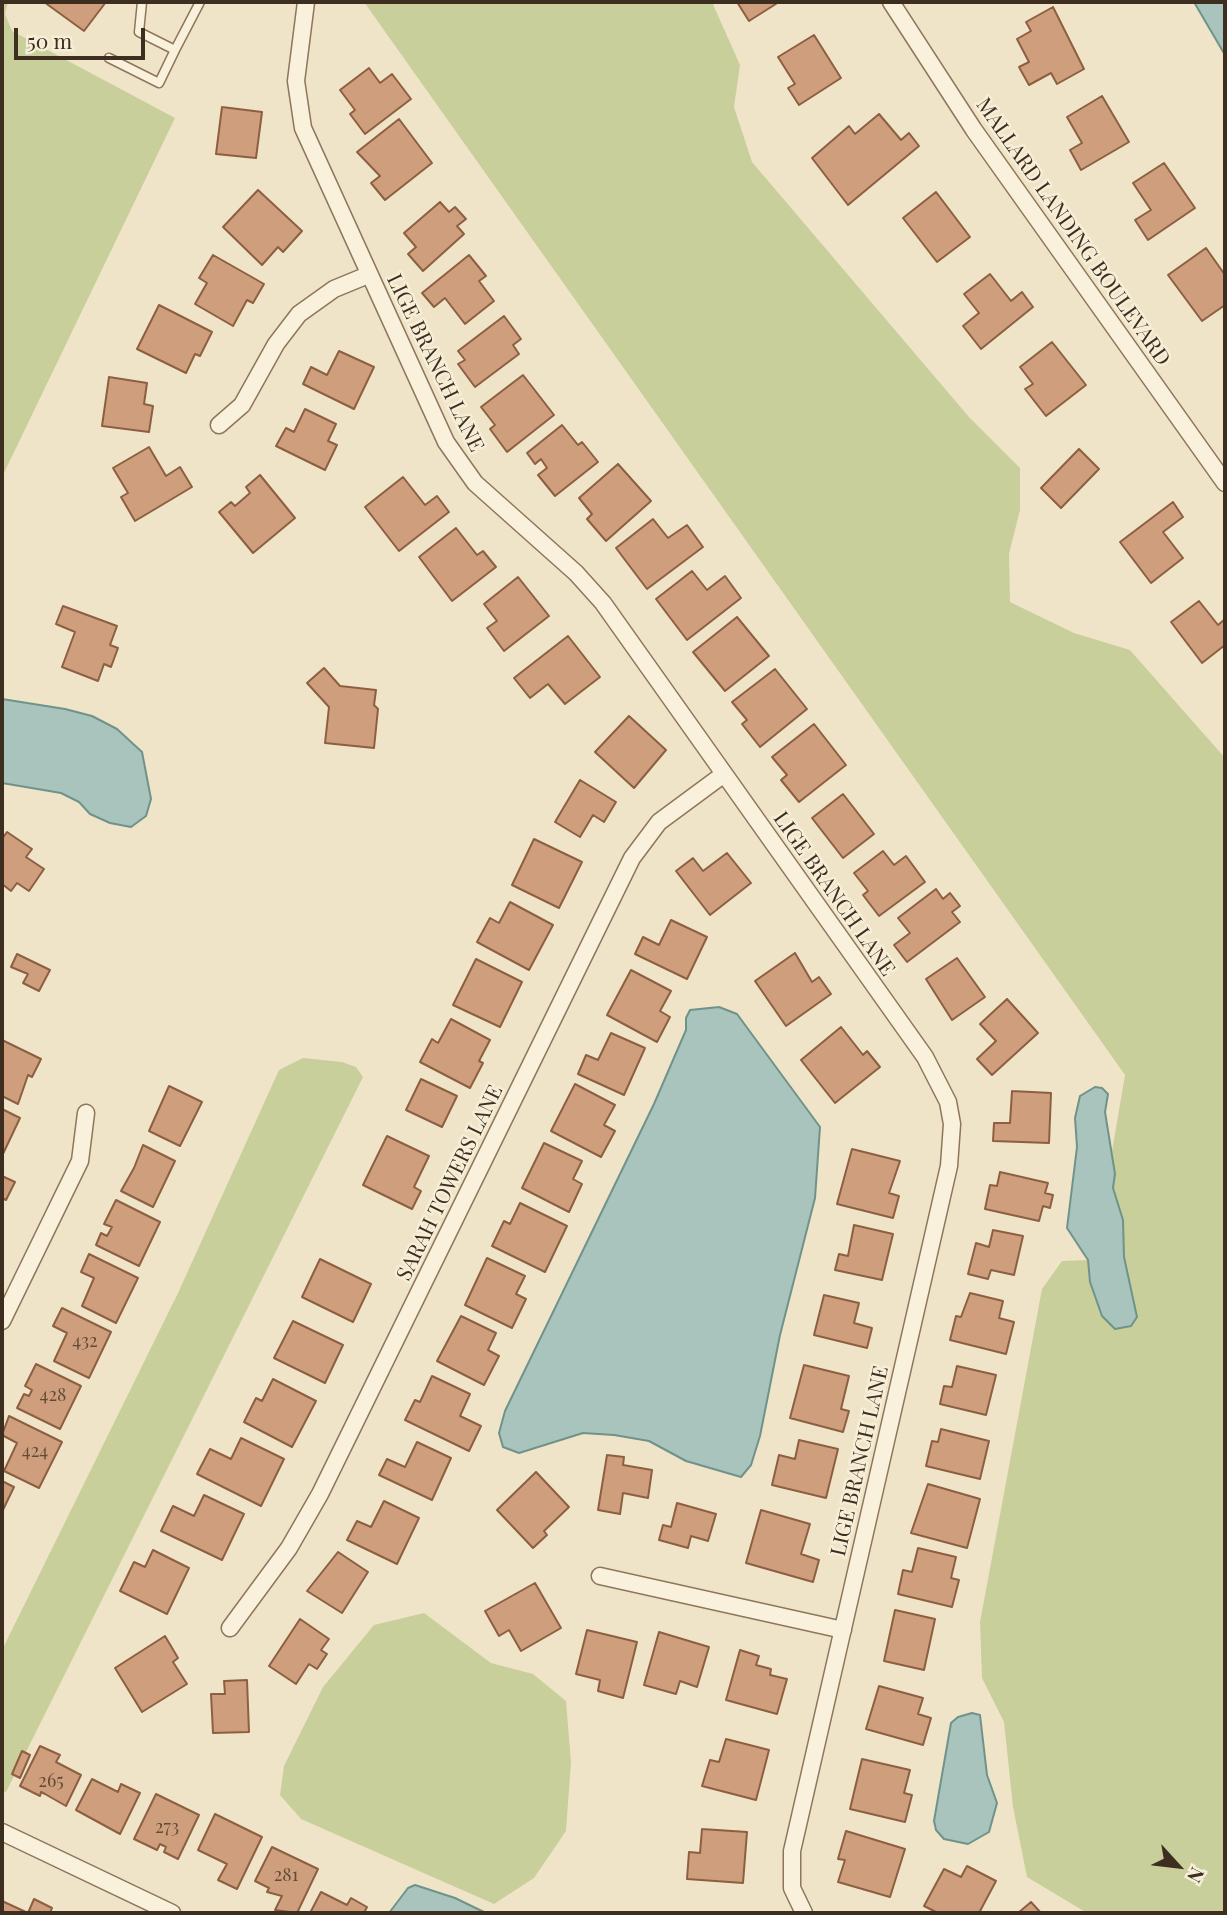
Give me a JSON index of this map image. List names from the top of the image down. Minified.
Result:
{"streets":{"street":["MALLARD LANDING BOULEVARD","LIGE BRANCH LANE","SARAH TOWERS LANE"]},"crossings":[["LIGE BRANCH LANE","SARAH TOWERS LANE"]],"house_numbers":["432","428","424","265","273","281"],"scale_bar":"50 m","north":"bottom right"}
